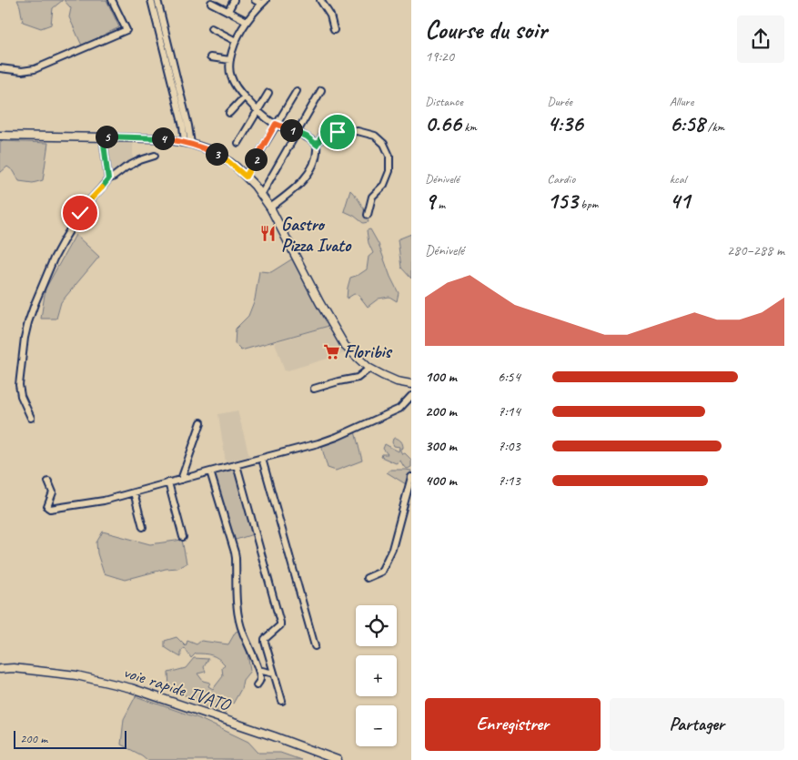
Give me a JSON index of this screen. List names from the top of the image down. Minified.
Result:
{"streets":{"main road":["voie rapide IVATO"]},"places":{"restaurant":["Gastro Pizza Ivato"],"supermarket":["Floribis"]},"scale_bar":"200 m","page":{"heading":["Course du soir","19:20"],"stats":[["Distance","0.66 km"],["Durée","4:36"],["Allure","6:58 /km"],["Dénivelé","9 m"],["Cardio","153 bpm"],["kcal","41"]],"pins":["1","5","4","3","2"],"chart":["Dénivelé","280–288 m"],"list":[{"name":"100 m","note":"6:54"},{"name":"200 m","note":"7:14"},{"name":"300 m","note":"7:03"},{"name":"400 m","note":"7:13"}],"map_buttons":["+","−"],"buttons":["Enregistrer","Partager"],"scale":"200 m"}}
